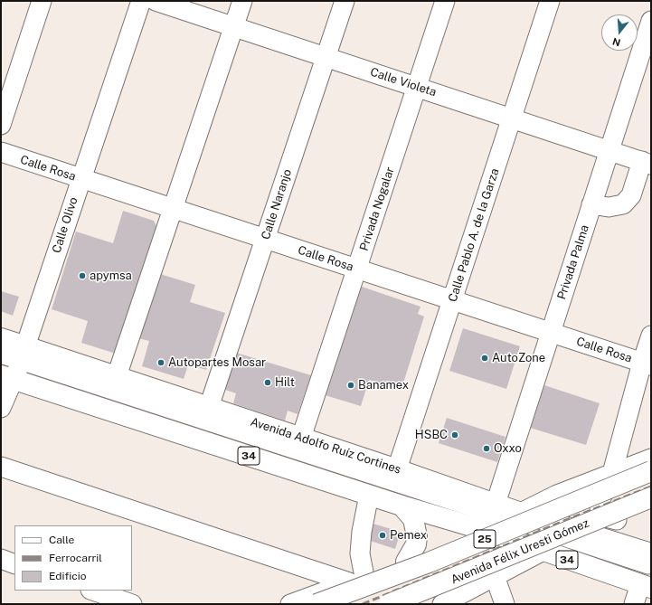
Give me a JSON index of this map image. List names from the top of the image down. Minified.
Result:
{"streets":{"main road":["Avenida Adolfo Ruíz Cortines","34","25","Avenida Félix Uresti Gómez"],"street":["Calle Violeta","Calle Rosa","Calle Naranjo","Privada Nogalar","Calle Olivo","Calle Pablo A. de la Garza","Privada Palma"]},"crossings":[["Calle Violeta","Calle Naranjo"],["Calle Violeta","Privada Nogalar"],["Calle Violeta","Calle Pablo A. de la Garza"],["Calle Violeta","Privada Palma"],["Calle Rosa","Calle Naranjo"],["Calle Rosa","Privada Nogalar"],["Calle Rosa","Calle Olivo"],["Calle Rosa","Calle Pablo A. de la Garza"],["Calle Rosa","Privada Palma"],["Calle Naranjo","Avenida Adolfo Ruíz Cortines"],["Privada Nogalar","Avenida Adolfo Ruíz Cortines"],["Calle Olivo","Avenida Adolfo Ruíz Cortines"],["Calle Pablo A. de la Garza","Avenida Adolfo Ruíz Cortines"],["Privada Palma","Avenida Adolfo Ruíz Cortines"]],"places":["apymsa","AutoZone","Autopartes Mosar","Hilt","Banamex","HSBC","Oxxo","Pemex"],"legend":["Calle","Ferrocarril","Edificio"],"north":"bottom"}
